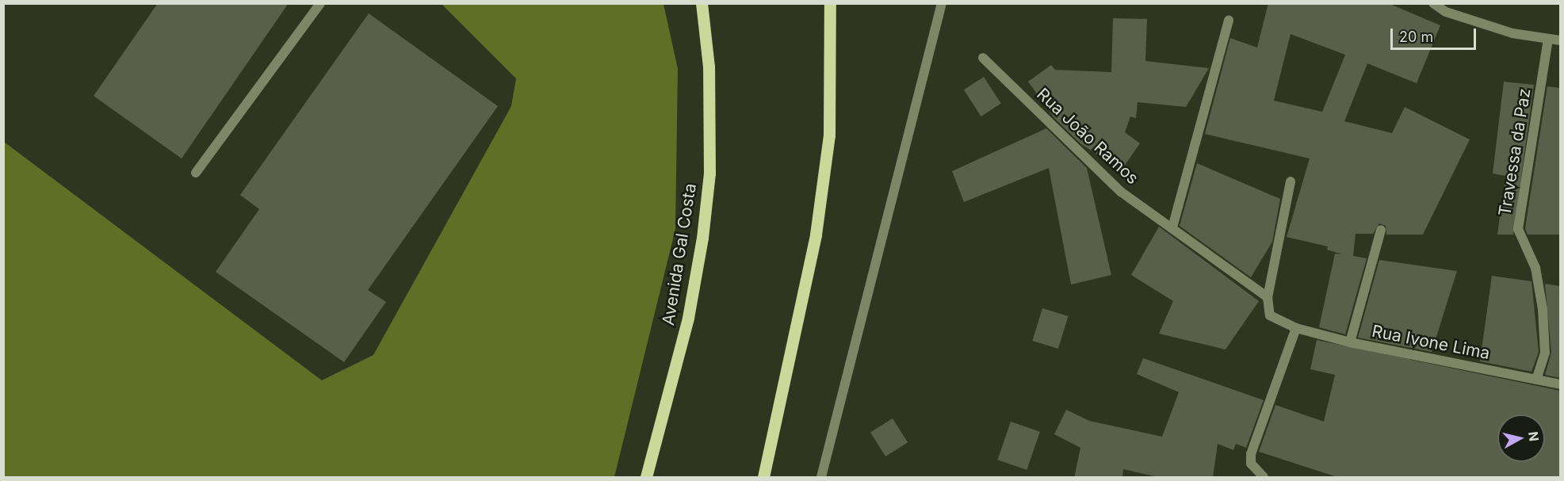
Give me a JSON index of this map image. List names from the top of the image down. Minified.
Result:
{"streets":{"main road":["Avenida Gal Costa"],"street":["Rua João Ramos","Travessa da Paz","Rua Ivone Lima"]},"crossings":[["Rua João Ramos","Rua Ivone Lima"],["Travessa da Paz","Rua Ivone Lima"]],"scale_bar":"20 m","north":"right"}
